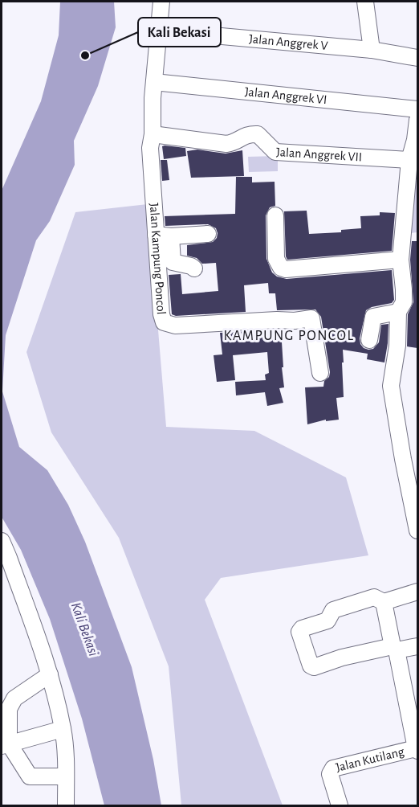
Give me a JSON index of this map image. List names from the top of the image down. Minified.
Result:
{"streets":{"street":["Jalan Anggrek V","Jalan Anggrek VI","Jalan Anggrek VII","Jalan Kampung Poncol","Jalan Kutilang"]},"crossings":[["Jalan Anggrek V","Jalan Kampung Poncol"],["Jalan Anggrek VI","Jalan Kampung Poncol"],["Jalan Anggrek VII","Jalan Kampung Poncol"]],"districts":["KAMPUNG PONCOL"],"water":["Kali Bekasi"],"places":["Kali Bekasi"]}
